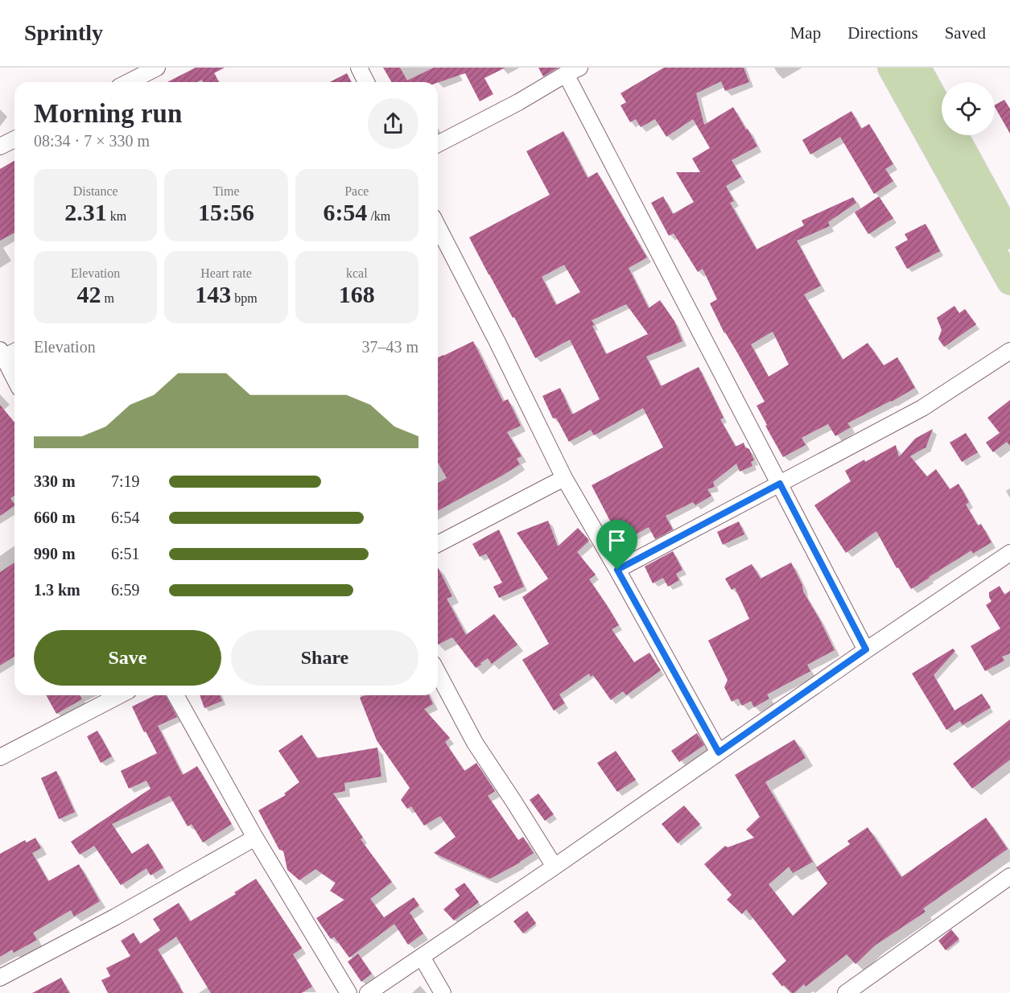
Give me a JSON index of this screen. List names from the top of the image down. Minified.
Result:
{"page":{"header":"Sprintly","nav":["Map","Directions","Saved"],"heading":["Morning run","08:34 · 7 × 330 m"],"stats":[["Distance","2.31 km"],["Time","15:56"],["Pace","6:54 /km"],["Elevation","42 m"],["Heart rate","143 bpm"],["kcal","168"]],"chart":["Elevation","37–43 m"],"list":[{"name":"330 m","note":"7:19"},{"name":"660 m","note":"6:54"},{"name":"990 m","note":"6:51"},{"name":"1.3 km","note":"6:59"}],"buttons":["Save","Share"]}}
